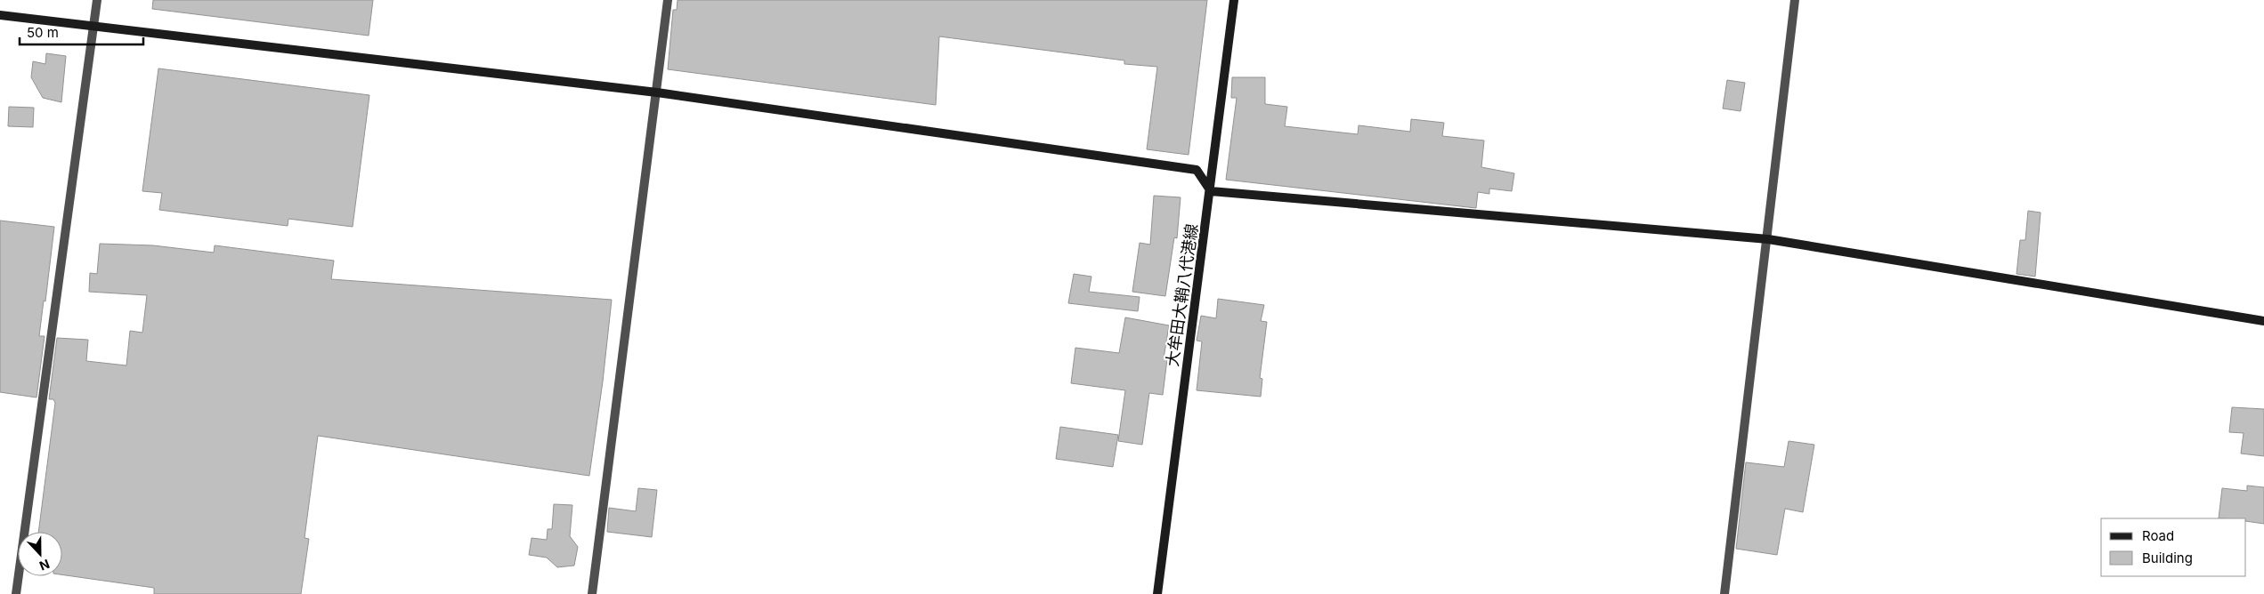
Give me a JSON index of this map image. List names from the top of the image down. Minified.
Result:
{"streets":{"main road":["大牟田大鞘八代港線"]},"legend":["Road","Building"],"scale_bar":"50 m","north":"bottom"}
